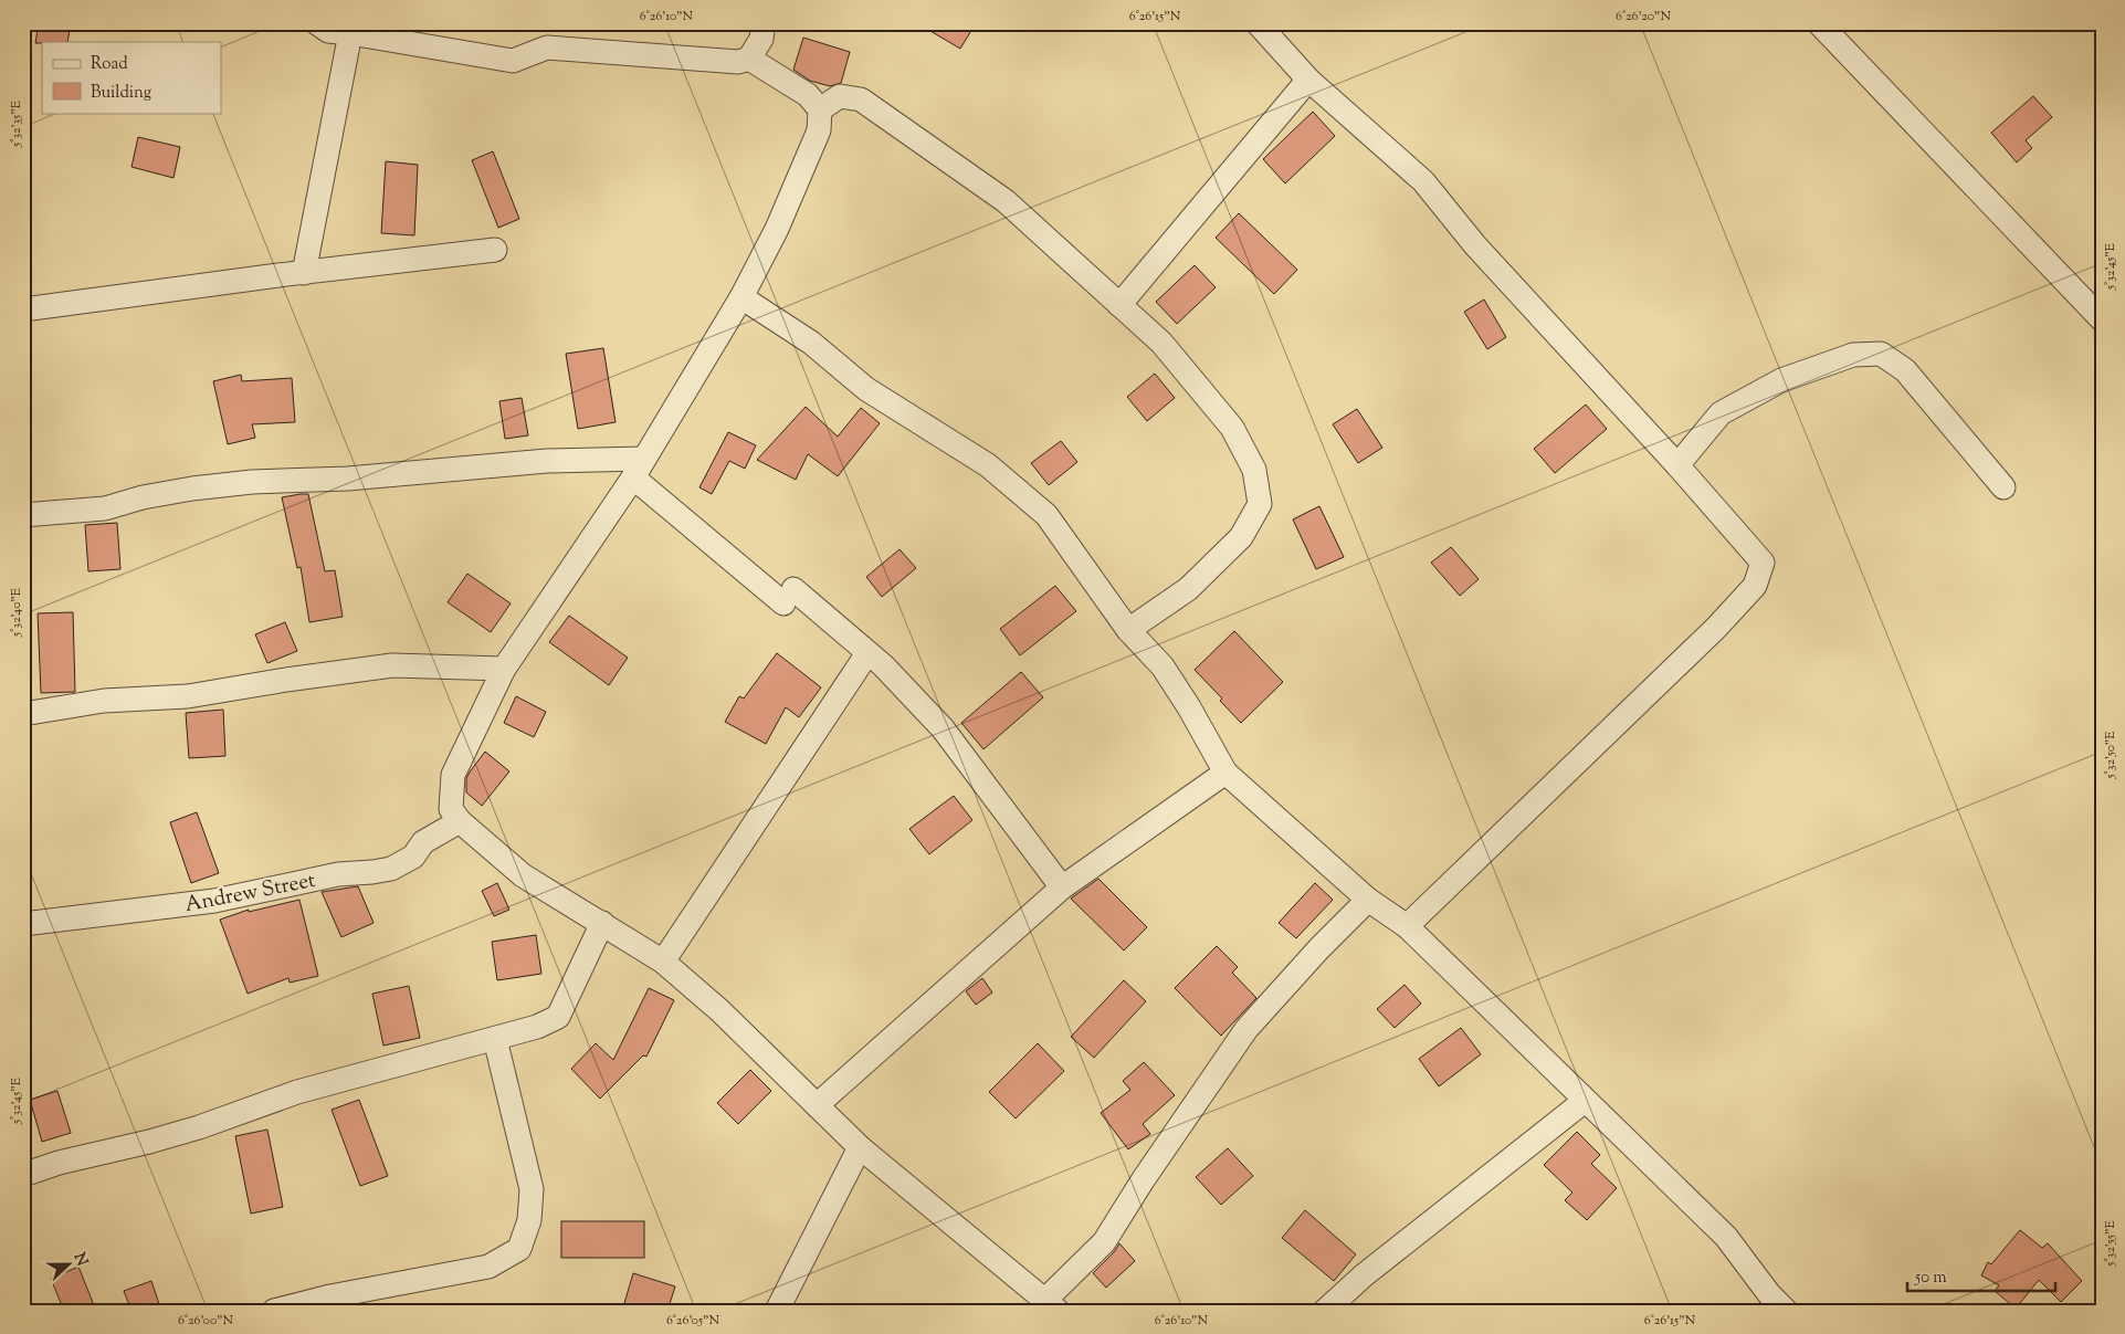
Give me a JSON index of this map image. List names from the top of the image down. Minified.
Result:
{"streets":{"street":["Andrew Street"]},"legend":["Road","Building"],"scale_bar":"50 m","north":"right","coordinates":["6°26'10\"N","6°26'15\"N","6°26'20\"N","5°32'35\"E","5°32'45\"E","5°32'40\"E","5°32'50\"E","5°32'55\"E","6°26'00\"N","6°26'05\"N"]}
